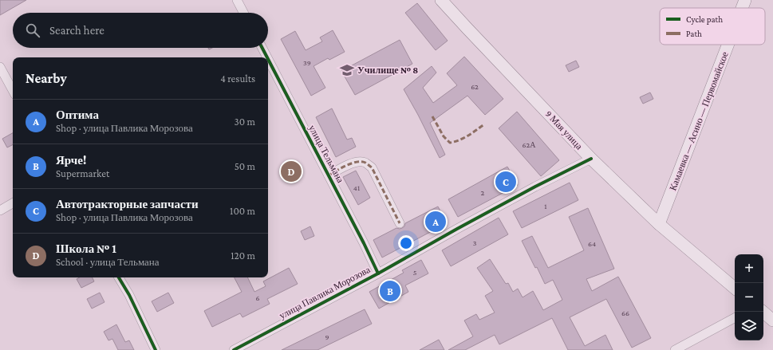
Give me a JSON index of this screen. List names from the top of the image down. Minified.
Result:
{"streets":{"main road":["Камаевка — Асино — Первомайское","9 Мая улица"],"street":["улица Тельмана","улица Павлика Морозова"]},"crossings":[["Камаевка — Асино — Первомайское","9 Мая улица"],["9 Мая улица","улица Павлика Морозова"],["улица Тельмана","улица Павлика Морозова"]],"places":{"school or university":["Училище № 8"]},"house_numbers":["39","62","62А","41","2","1","3","64","5","6","66","9"],"legend":["Cycle path","Path"],"page":{"search":"Search here","heading":["Nearby","4 results"],"list":[{"mark":"A","name":"Оптима","note":"Shop · улица Павлика Морозова","value":"30 m"},{"mark":"B","name":"Ярче!","note":"Supermarket","value":"50 m"},{"mark":"C","name":"Автотракторные запчасти","note":"Shop · улица Павлика Морозова","value":"100 m"},{"mark":"D","name":"Школа № 1","note":"School · улица Тельмана","value":"120 m"}],"pins":["D","C","A","B"],"map_buttons":["+","−"]}}
